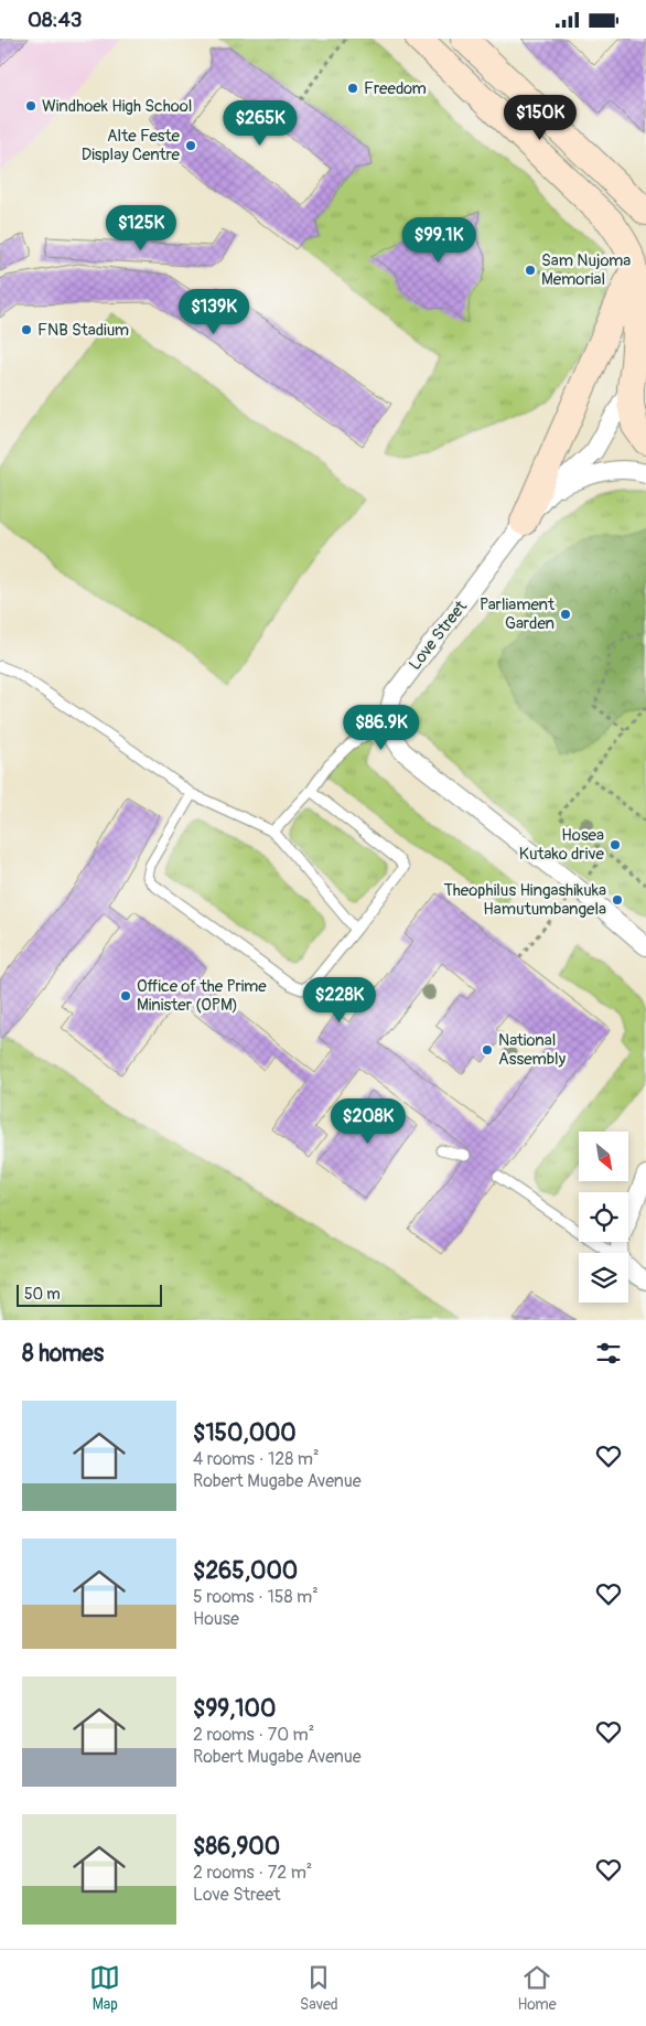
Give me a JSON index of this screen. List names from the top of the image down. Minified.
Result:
{"streets":{"street":["Love Street"]},"places":["Freedom","Windhoek High School","Alte Feste Display Centre","Sam Nujoma Memorial","FNB Stadium","Parliament Garden","Hosea Kutako drive","Theophilus Hingashikuka Hamutumbangela","Office of the Prime Minister (OPM)","National Assembly"],"scale_bar":"50 m","north":"bottom right","page":{"status":"08:43","price":["$150K","$265K","$125K","$99.1K","$139K","$86.9K","$228K","$208K"],"scale":"50 m","heading":"8 homes","list":[{"name":"$150,000","note":"4 rooms · 128 m² · Robert Mugabe Avenue"},{"name":"$265,000","note":"5 rooms · 158 m² · House"},{"name":"$99,100","note":"2 rooms · 70 m² · Robert Mugabe Avenue"},{"name":"$86,900","note":"2 rooms · 72 m² · Love Street"}],"tabs":["Map","Saved","Home"]}}
